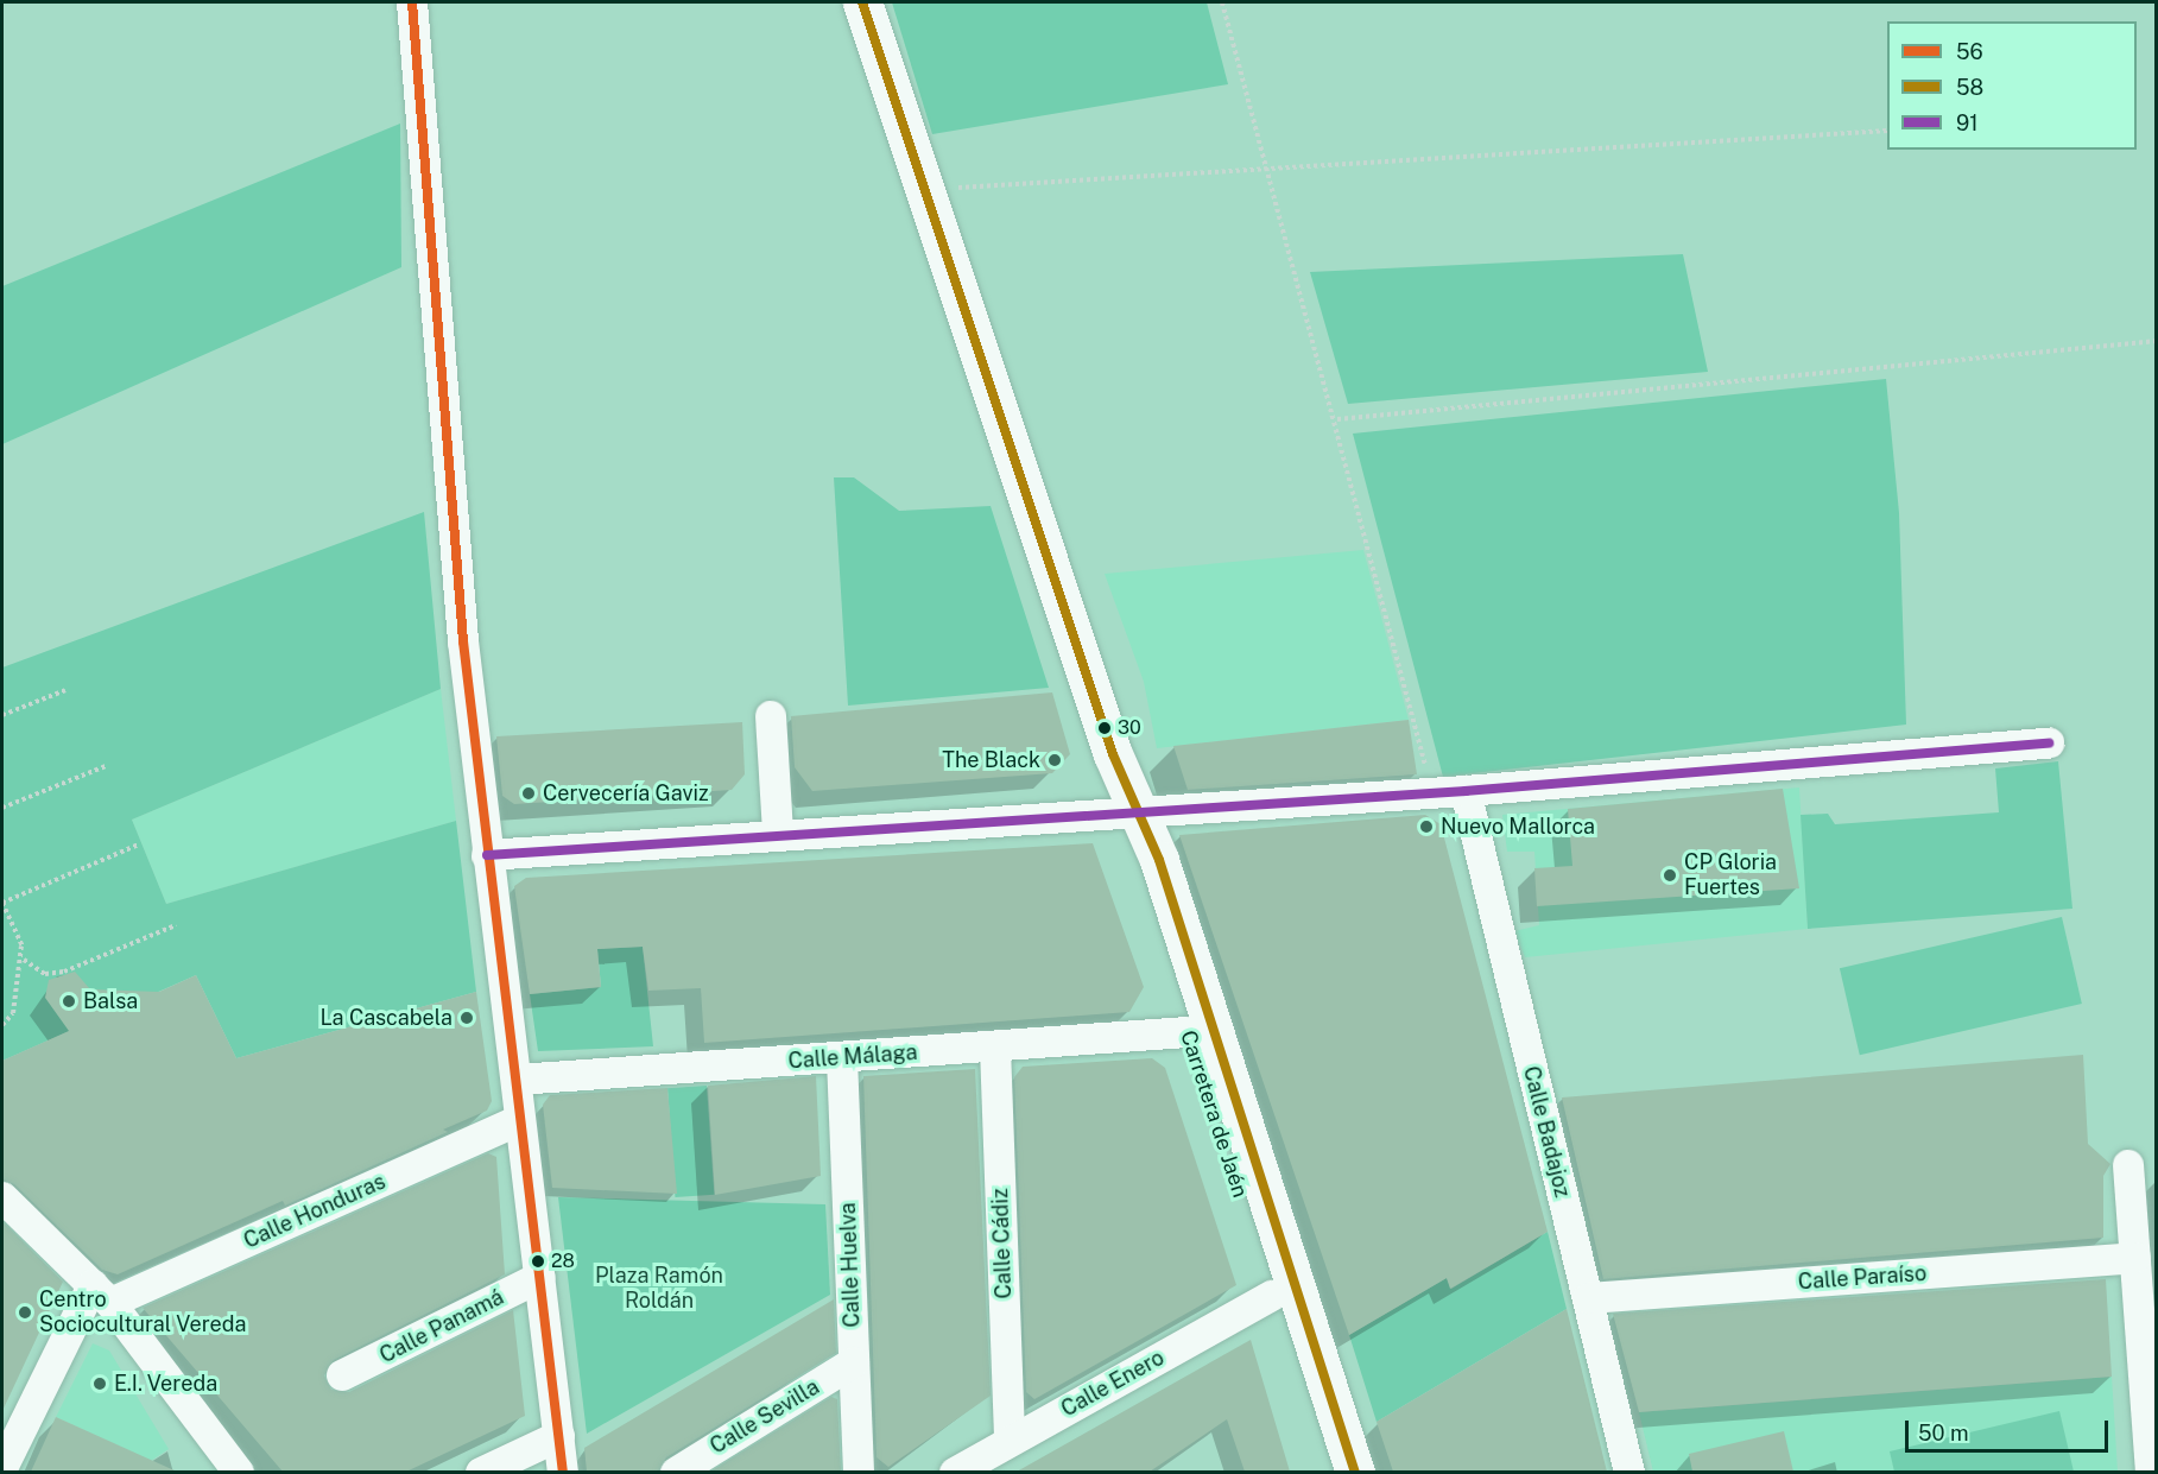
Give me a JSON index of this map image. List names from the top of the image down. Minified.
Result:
{"streets":{"main road":["Carretera de Jaén"],"street":["Calle Málaga","Calle Badajoz","Calle Honduras","Calle Cádiz","Calle Huelva","Calle Paraíso","Calle Panamá","Calle Enero","Calle Sevilla"]},"crossings":[["Calle Málaga","Carretera de Jaén"],["Calle Málaga","Calle Cádiz"],["Calle Málaga","Calle Huelva"],["Carretera de Jaén","Calle Enero"],["Calle Badajoz","Calle Paraíso"],["Calle Cádiz","Calle Enero"],["Calle Huelva","Calle Sevilla"]],"parks":["Plaza Ramón Roldán"],"places":["30","The Black","Cervecería Gaviz","Nuevo Mallorca","CP Gloria Fuertes","Balsa","La Cascabela","28","Centro Sociocultural Vereda","E.I. Vereda"],"lines":["transit line 56","transit line 58","transit line 91"],"legend":["56","58","91"],"scale_bar":"50 m"}
